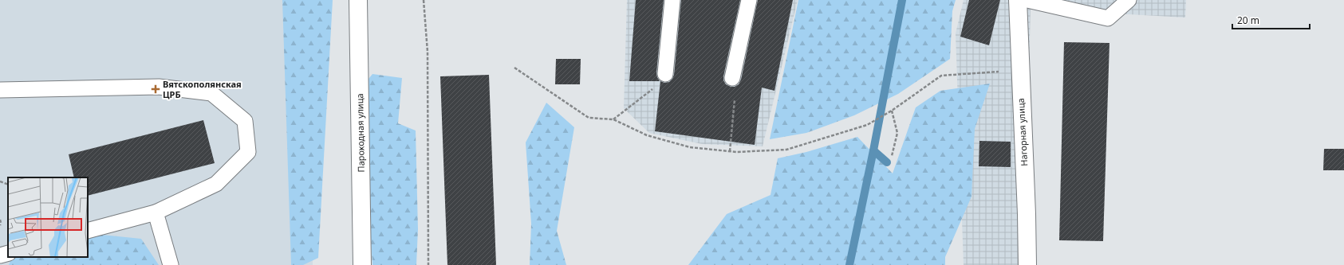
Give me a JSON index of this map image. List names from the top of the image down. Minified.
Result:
{"streets":{"street":["Нагорная улица","Пароходная улица"]},"places":{"health":["Вятскополянская ЦРБ"]},"scale_bar":"20 m"}
